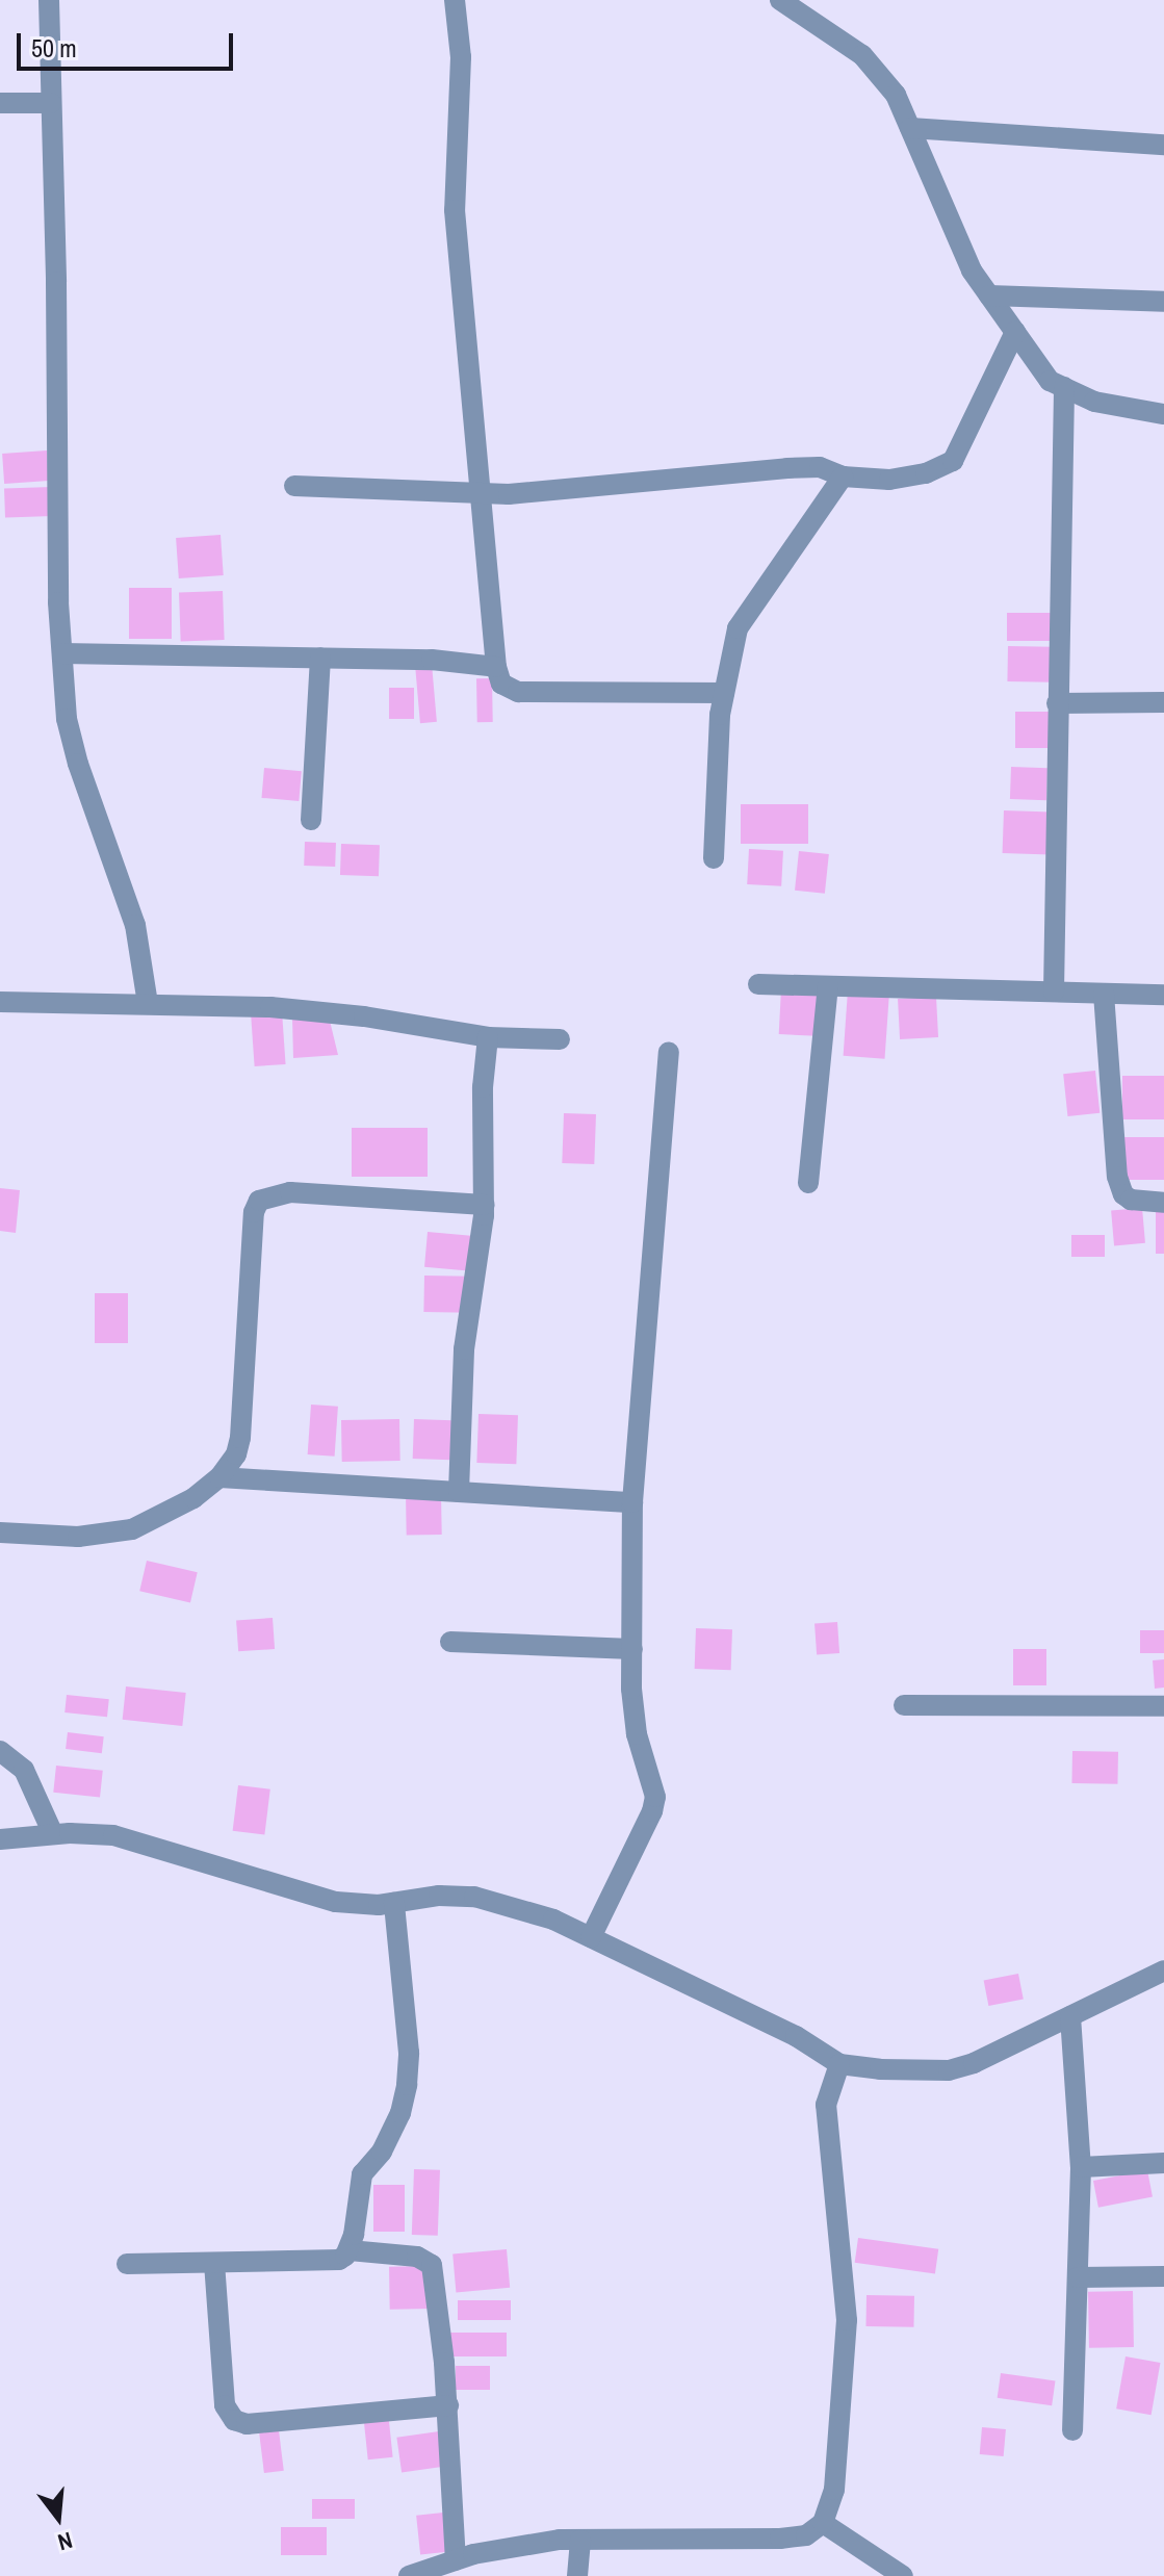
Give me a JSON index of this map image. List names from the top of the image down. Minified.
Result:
{"scale_bar":"50 m","north":"bottom"}
